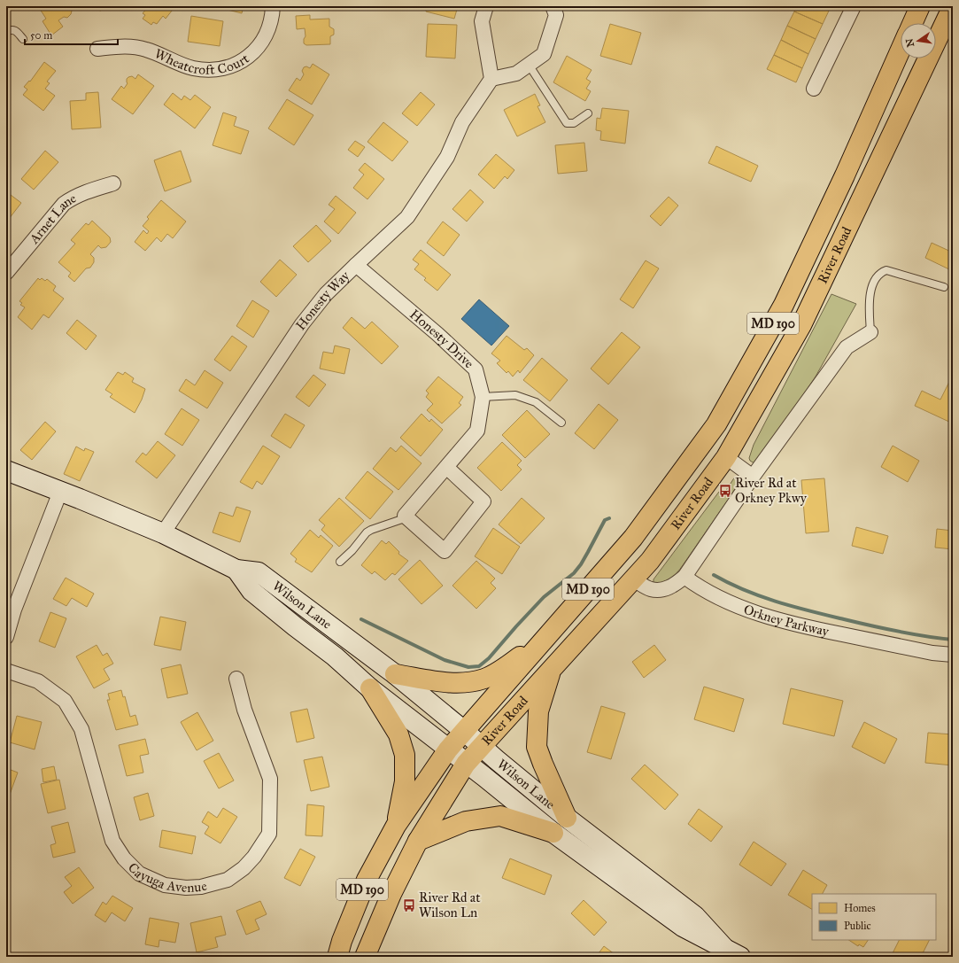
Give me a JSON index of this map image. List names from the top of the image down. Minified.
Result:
{"streets":{"main road":["River Road","MD 190","Wilson Lane"],"street":["Wheatcroft Court","Arnet Lane","Honesty Way","Honesty Drive","Orkney Parkway","Cayuga Avenue"]},"crossings":[["River Road","Wilson Lane"],["Honesty Way","Honesty Drive"],["Honesty Way","Wilson Lane"]],"places":{"bus stop":["River Rd at Orkney Pkwy","River Rd at Wilson Ln"]},"legend":["Homes","Public"],"scale_bar":"50 m","north":"left"}
